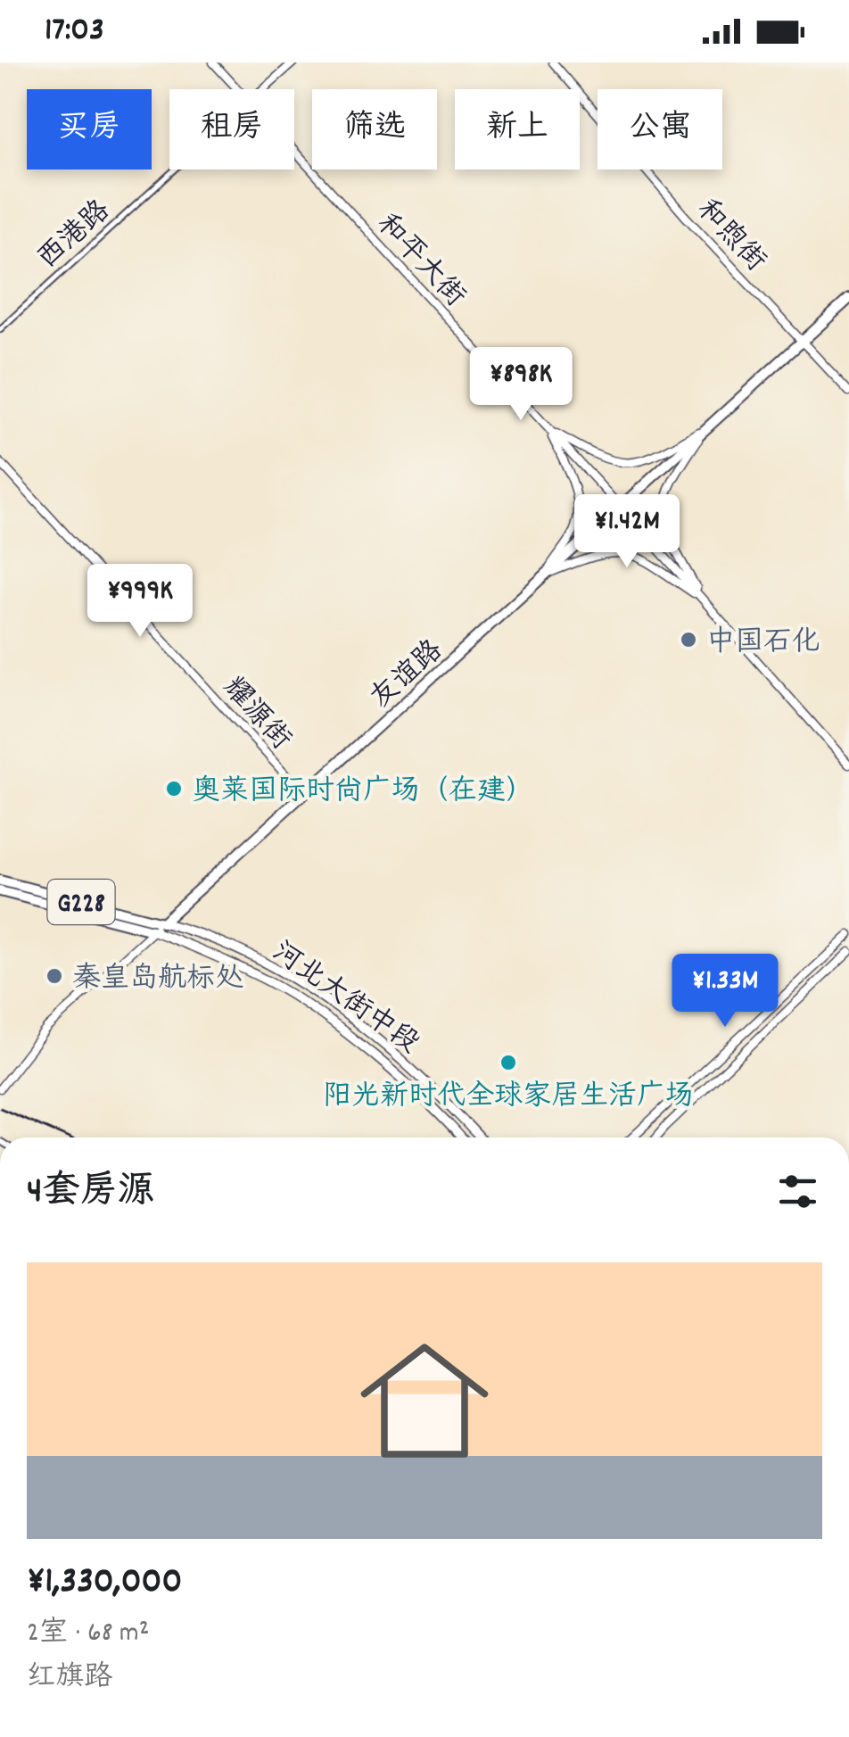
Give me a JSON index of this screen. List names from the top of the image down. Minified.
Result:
{"streets":{"highway":["友谊路","G228","河北大街中段"],"main road":["西港路","和煦街","和平大街","耀源街"]},"crossings":[["和煦街","友谊路"],["和平大街","友谊路"],["友谊路","耀源街"],["友谊路","G228"],["友谊路","河北大街中段"]],"places":["中国石化","奥莱国际时尚广场（在建）","秦皇岛航标处","阳光新时代全球家居生活广场"],"page":{"status":"17:03","chip":["买房","租房","筛选","新上","公寓"],"price":["¥898K","¥1.42M","¥999K","¥1.33M"],"heading":"4套房源","list":[{"name":"¥1,330,000","note":"2室 · 68 m² · 红旗路"}]}}
